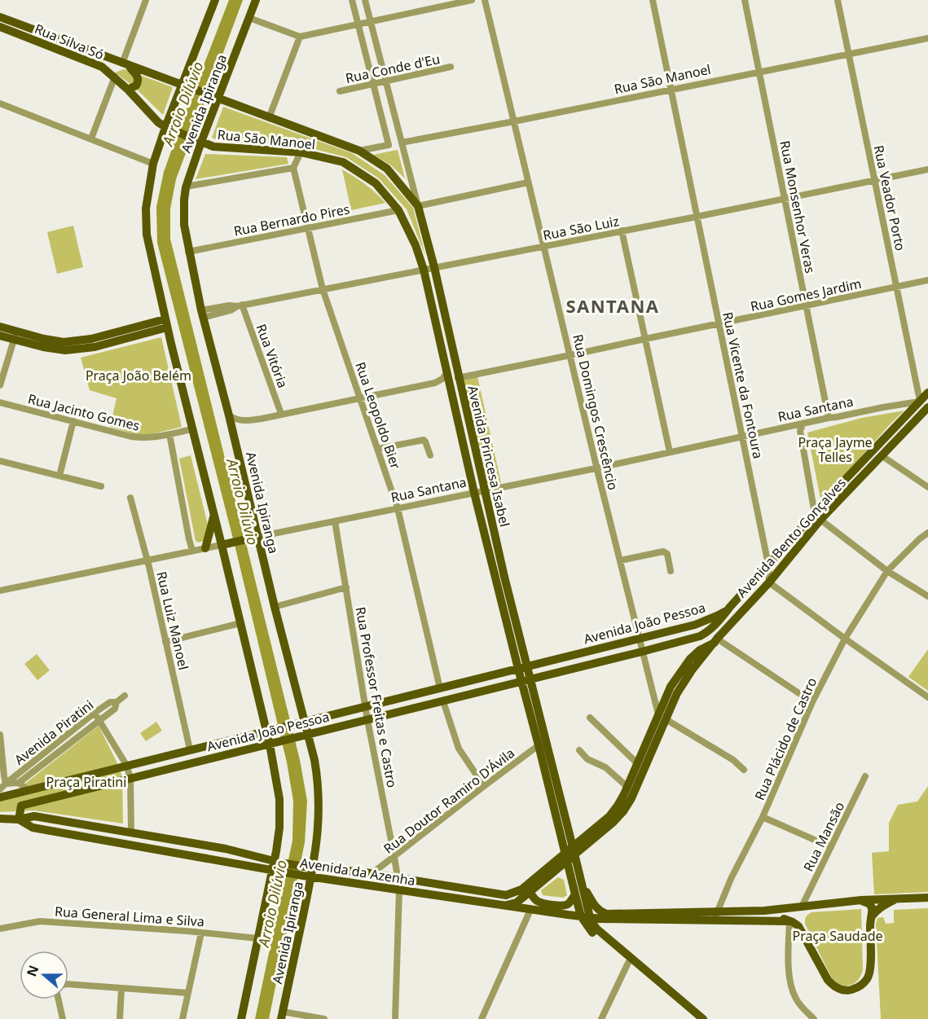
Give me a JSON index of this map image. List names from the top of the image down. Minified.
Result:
{"streets":{"main road":["Rua Silva Só","Rua São Manoel","Avenida Ipiranga","Rua Santana","Avenida Princesa Isabel","Avenida Bento Gonçalves","Avenida João Pessoa","Avenida da Azenha"],"street":["Rua Conde d'Eu","Rua Veador Porto","Rua Monsenhor Veras","Rua Bernardo Pires","Rua São Luiz","Rua Gomes Jardim","Rua Vitória","Rua Vicente da Fontoura","Rua Jacinto Gomes","Rua Domingos Crescêncio","Rua Leopoldo Bier","Rua Luiz Manoel","Rua Professor Freitas e Castro","Avenida Piratini","Rua Plácido de Castro","Rua Doutor Ramiro D'Ávila","Rua Mansão","Rua General Lima e Silva"]},"crossings":[["Rua Silva Só","Rua São Manoel"],["Rua Silva Só","Avenida Ipiranga"],["Rua Conde d'Eu","Avenida Princesa Isabel"],["Rua São Manoel","Avenida Ipiranga"],["Rua São Manoel","Rua Veador Porto"],["Rua São Manoel","Rua Monsenhor Veras"],["Rua São Manoel","Rua Bernardo Pires"],["Rua São Manoel","Rua Vicente da Fontoura"],["Rua São Manoel","Rua Domingos Crescêncio"],["Rua São Manoel","Rua Leopoldo Bier"],["Rua São Manoel","Avenida Princesa Isabel"],["Avenida Ipiranga","Rua Bernardo Pires"],["Avenida Ipiranga","Rua São Luiz"],["Avenida Ipiranga","Rua Santana"],["Avenida Ipiranga","Rua Jacinto Gomes"],["Avenida Ipiranga","Avenida João Pessoa"],["Avenida Ipiranga","Avenida da Azenha"],["Avenida Ipiranga","Rua General Lima e Silva"],["Rua Veador Porto","Rua São Luiz"],["Rua Veador Porto","Rua Gomes Jardim"],["Rua Veador Porto","Rua Santana"],["Rua Veador Porto","Avenida Bento Gonçalves"],["Rua Monsenhor Veras","Rua São Luiz"],["Rua Monsenhor Veras","Rua Gomes Jardim"],["Rua Monsenhor Veras","Rua Santana"],["Rua Bernardo Pires","Rua Leopoldo Bier"],["Rua Bernardo Pires","Avenida Princesa Isabel"],["Rua São Luiz","Rua Vitória"],["Rua São Luiz","Rua Vicente da Fontoura"],["Rua São Luiz","Rua Domingos Crescêncio"],["Rua São Luiz","Rua Leopoldo Bier"],["Rua São Luiz","Avenida Princesa Isabel"],["Rua Gomes Jardim","Rua Vicente da Fontoura"],["Rua Gomes Jardim","Rua Domingos Crescêncio"],["Rua Gomes Jardim","Avenida Princesa Isabel"],["Rua Vicente da Fontoura","Rua Santana"],["Rua Vicente da Fontoura","Avenida Bento Gonçalves"],["Rua Santana","Rua Domingos Crescêncio"],["Rua Santana","Rua Leopoldo Bier"],["Rua Santana","Avenida Princesa Isabel"],["Rua Santana","Avenida Bento Gonçalves"],["Rua Santana","Rua Luiz Manoel"],["Rua Santana","Rua Professor Freitas e Castro"],["Rua Domingos Crescêncio","Avenida Bento Gonçalves"],["Rua Domingos Crescêncio","Avenida João Pessoa"],["Rua Leopoldo Bier","Avenida João Pessoa"],["Avenida Princesa Isabel","Avenida Bento Gonçalves"],["Avenida Princesa Isabel","Avenida João Pessoa"],["Avenida Princesa Isabel","Rua Doutor Ramiro D'Ávila"],["Avenida Princesa Isabel","Avenida da Azenha"],["Avenida Bento Gonçalves","Avenida João Pessoa"],["Avenida Bento Gonçalves","Avenida da Azenha"],["Rua Luiz Manoel","Avenida João Pessoa"],["Avenida João Pessoa","Rua Professor Freitas e Castro"],["Avenida João Pessoa","Avenida Piratini"],["Avenida João Pessoa","Avenida da Azenha"],["Rua Professor Freitas e Castro","Rua Doutor Ramiro D'Ávila"],["Rua Professor Freitas e Castro","Avenida da Azenha"],["Rua Plácido de Castro","Avenida da Azenha"],["Rua Doutor Ramiro D'Ávila","Avenida da Azenha"]],"districts":["SANTANA"],"water":["Arroio Dilúvio"],"parks":["Praça João Belém","Praça Jayme Telles","Praça Piratini","Praça Saudade"],"north":"left"}
